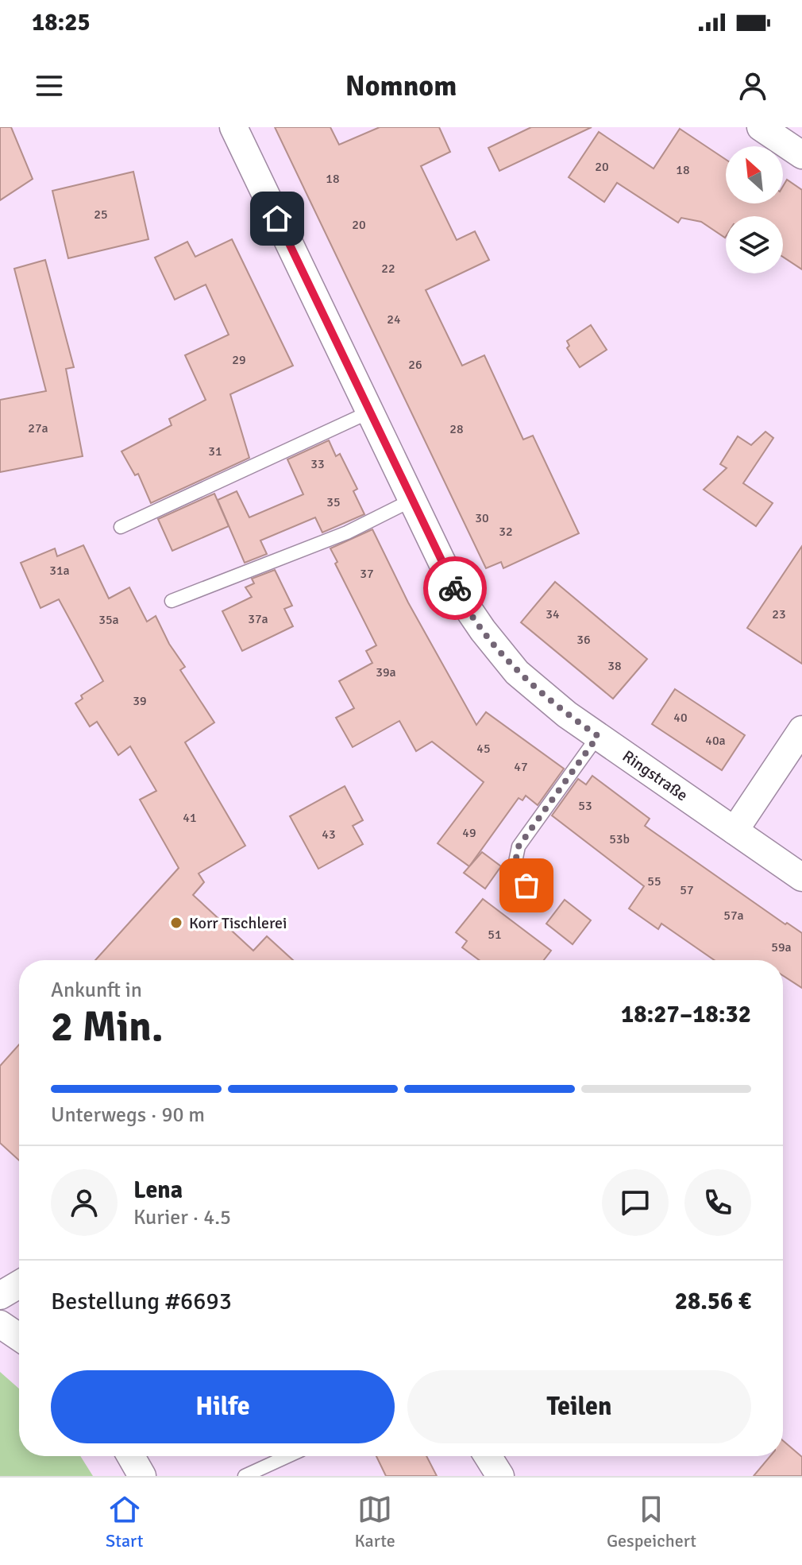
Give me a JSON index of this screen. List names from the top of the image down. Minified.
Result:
{"streets":{"street":["Ringstraße"]},"places":["Korr Tischlerei"],"house_numbers":["20","18","18","25","20","22","24","29","26","27a","28","31","33","35","30","32","31a","37","34","23","37a","35a","36","38","39a","39","40","40a","45","47","53","41","49","43","53b","55","57","57a","51","59a"],"north":"top left","page":{"status":"18:25","header":"Nomnom","heading":["2 Min.","Ankunft in","18:27–18:32"],"panel":["Lena","Kurier · 4.5","Bestellung #6693","28.56 €"],"bar":"Unterwegs · 90 m","buttons":["Hilfe","Teilen"],"tabs":["Start","Karte","Gespeichert"]}}
